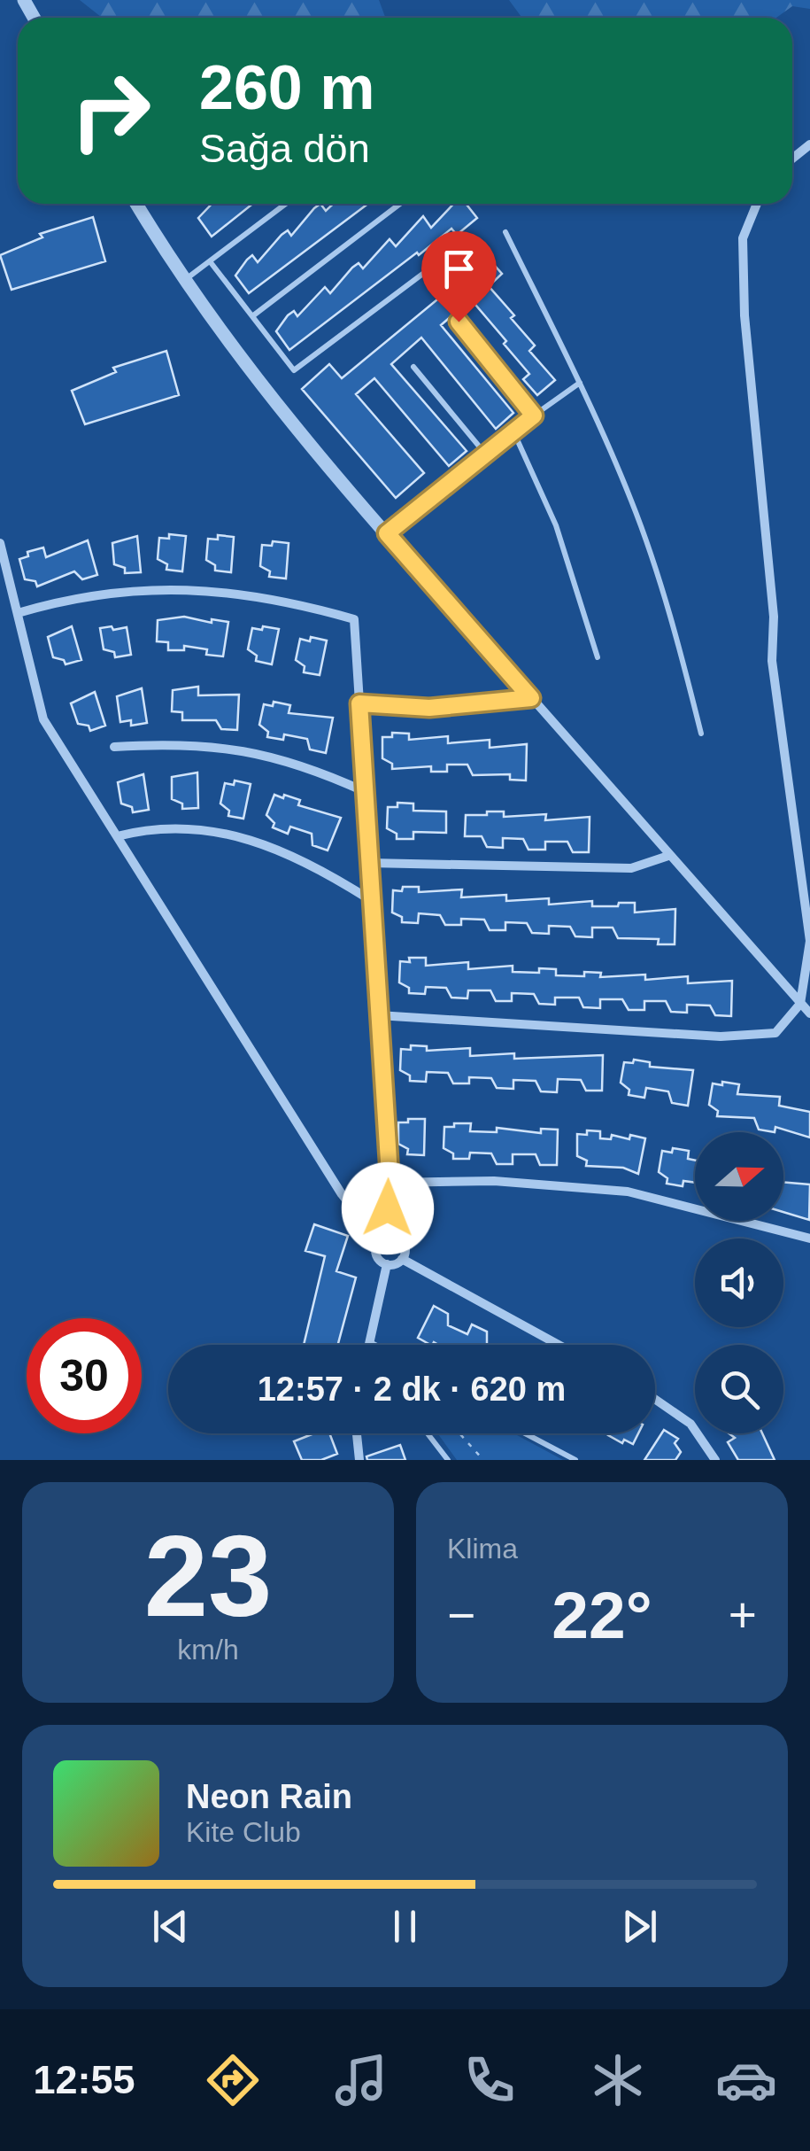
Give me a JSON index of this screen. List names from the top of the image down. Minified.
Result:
{"north":"right","page":{"turn":["260 m","Sağa dön"],"limit":"30","trip":"12:57 · 2 dk · 620 m","tile":[["23","km/h"],"Klima"],"heat":["−","22°","+"],"song":["Neon Rain","Kite Club"],"tabs":"12:55"}}
